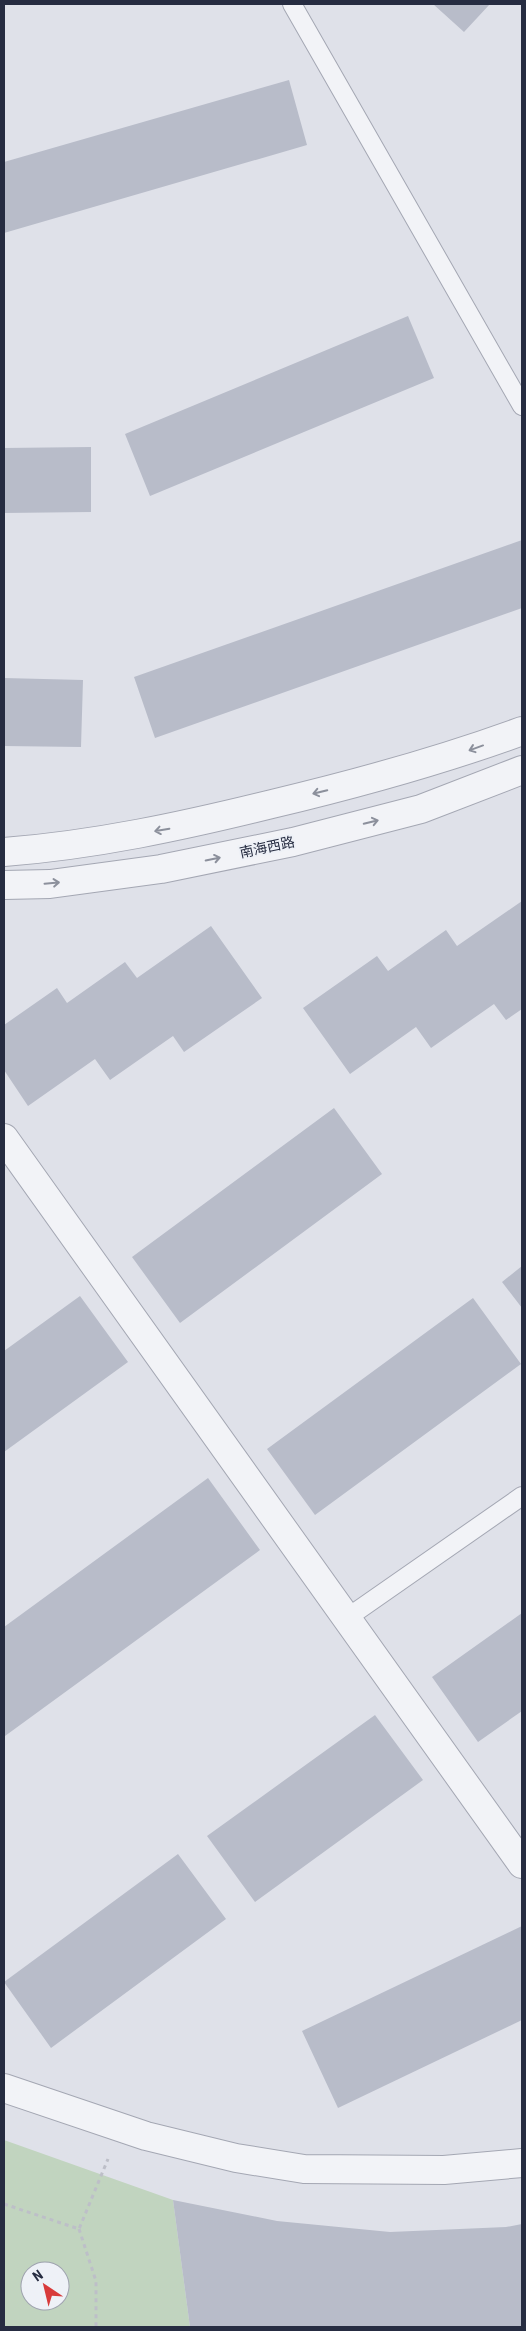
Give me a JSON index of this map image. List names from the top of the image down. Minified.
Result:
{"streets":{"street":["南海西路"]},"north":"top left"}
